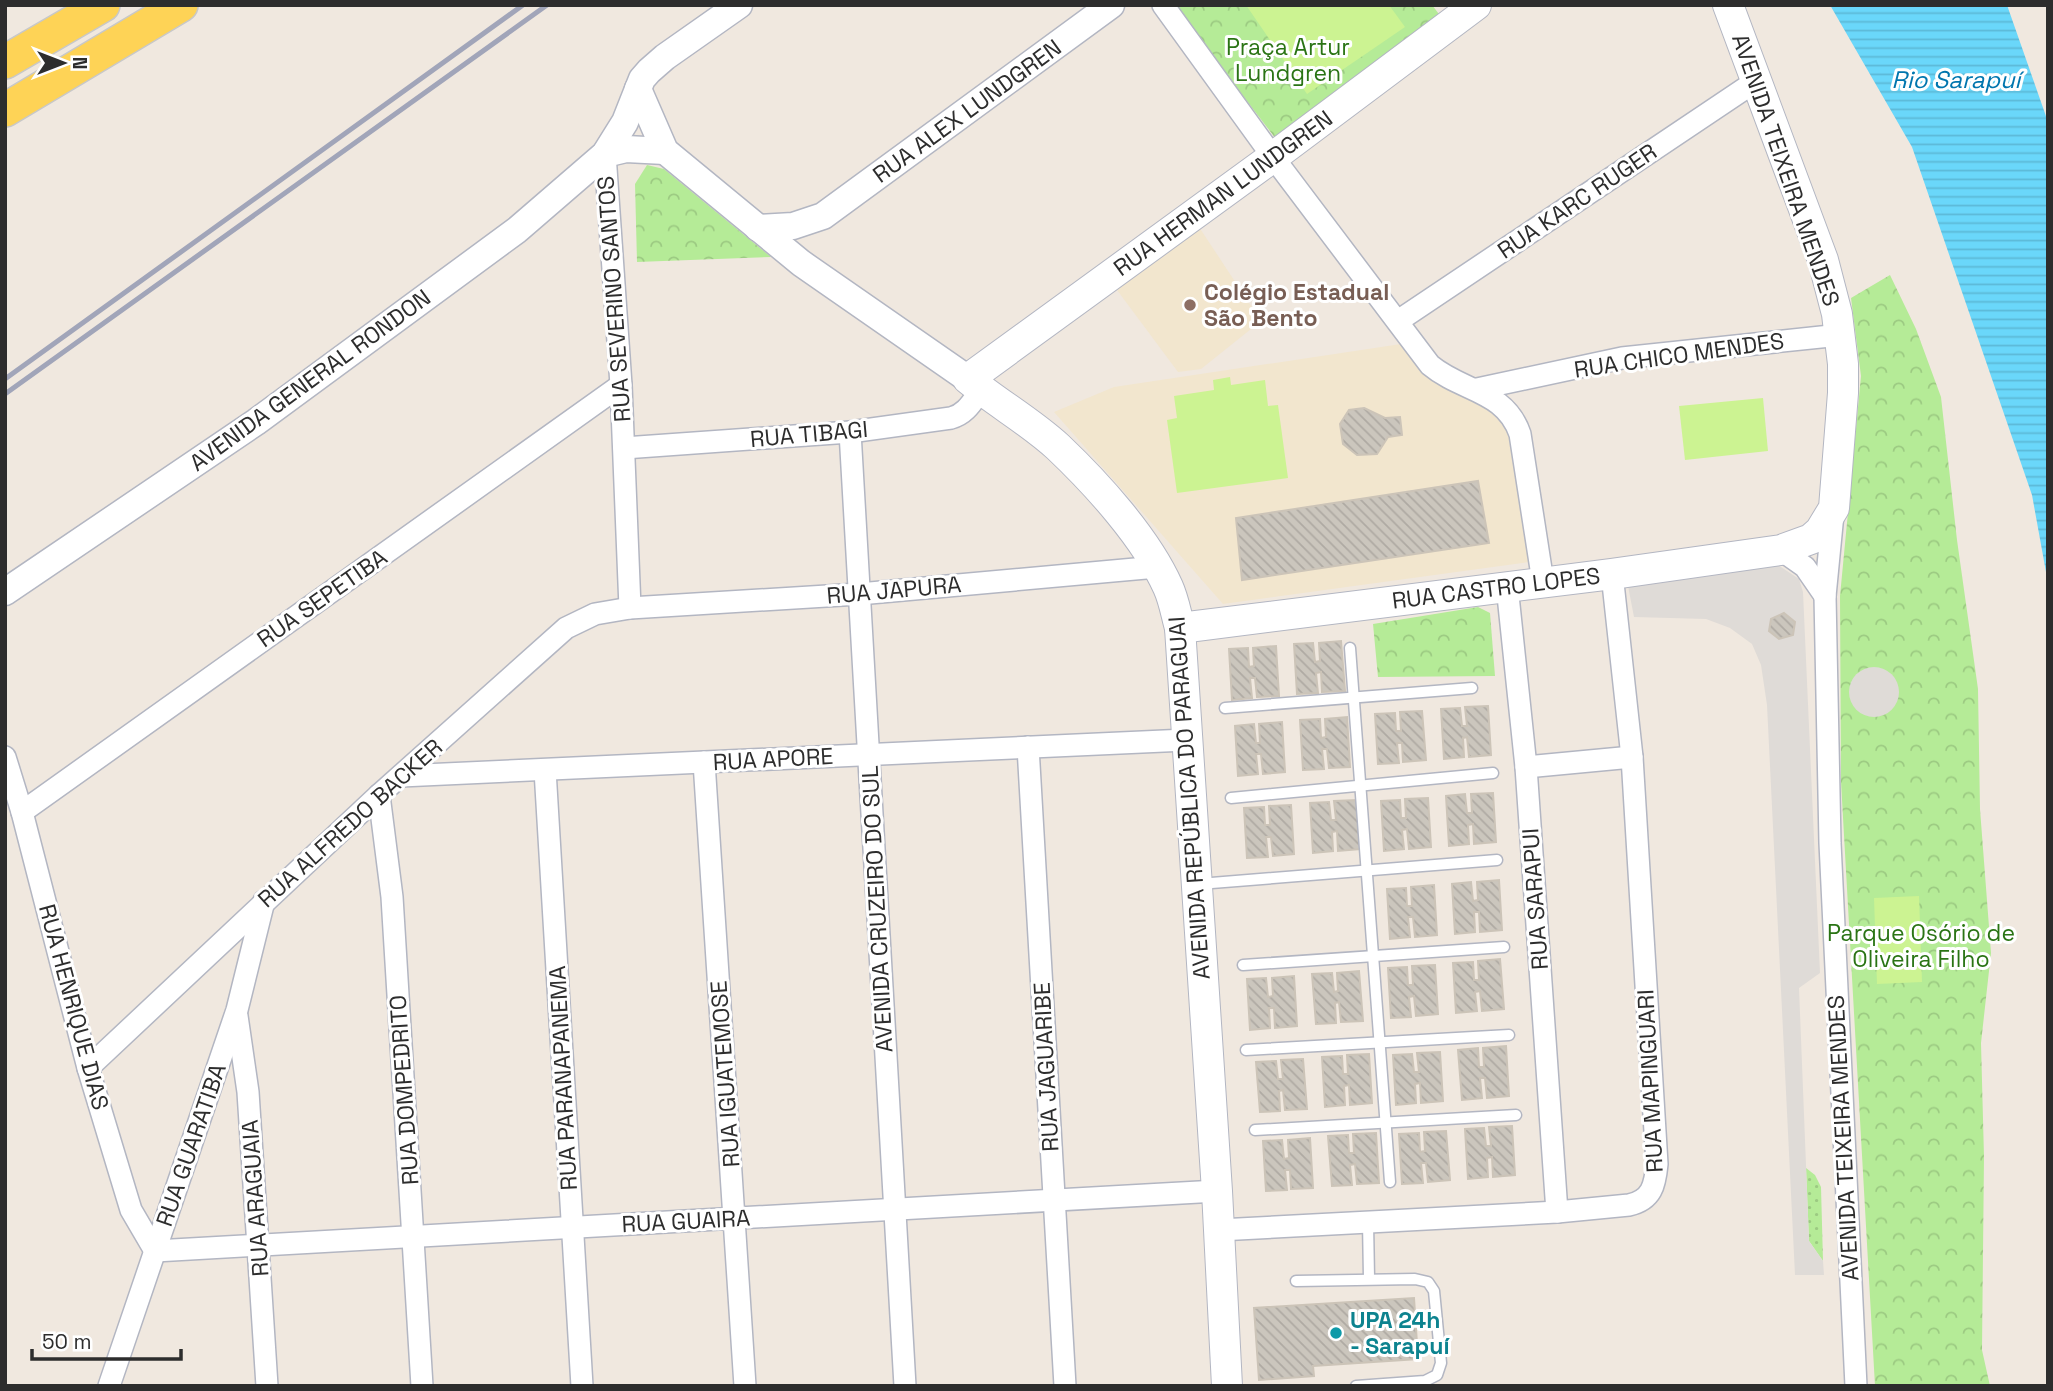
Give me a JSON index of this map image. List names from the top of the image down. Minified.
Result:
{"streets":{"main road":["AVENIDA TEIXEIRA MENDES","RUA HERMAN LUNDGREN","RUA CASTRO LOPES","AVENIDA REPÚBLICA DO PARAGUAI"],"street":["RUA ALEX LUNDGREN","RUA KARC RUGER","RUA SEVERINO SANTOS","RUA CHICO MENDES","AVENIDA GENERAL RONDON","RUA TIBAGI","RUA JAPURA","RUA SEPETIBA","RUA APORE","RUA ALFREDO BACKER","RUA SARAPUI","AVENIDA CRUZEIRO DO SUL","RUA HENRIQUE DIAS","RUA JAGUARIBE","RUA IGUATEMOSE","RUA PARANAPANEMA","RUA MAPINGUARI","RUA DOMPEDRITO","RUA GUARATIBA","RUA ARAGUAIA","RUA GUAIRA"]},"crossings":[["RUA ALEX LUNDGREN","AVENIDA REPÚBLICA DO PARAGUAI"],["AVENIDA TEIXEIRA MENDES","RUA KARC RUGER"],["AVENIDA TEIXEIRA MENDES","RUA CHICO MENDES"],["AVENIDA TEIXEIRA MENDES","RUA CASTRO LOPES"],["RUA HERMAN LUNDGREN","RUA TIBAGI"],["RUA HERMAN LUNDGREN","AVENIDA REPÚBLICA DO PARAGUAI"],["RUA SEVERINO SANTOS","AVENIDA GENERAL RONDON"],["RUA SEVERINO SANTOS","RUA TIBAGI"],["RUA SEVERINO SANTOS","RUA JAPURA"],["RUA SEVERINO SANTOS","RUA SEPETIBA"],["RUA SEVERINO SANTOS","AVENIDA REPÚBLICA DO PARAGUAI"],["RUA SEVERINO SANTOS","RUA ALFREDO BACKER"],["RUA TIBAGI","AVENIDA REPÚBLICA DO PARAGUAI"],["RUA TIBAGI","AVENIDA CRUZEIRO DO SUL"],["RUA CASTRO LOPES","AVENIDA REPÚBLICA DO PARAGUAI"],["RUA CASTRO LOPES","RUA SARAPUI"],["RUA CASTRO LOPES","RUA MAPINGUARI"],["RUA JAPURA","AVENIDA REPÚBLICA DO PARAGUAI"],["RUA JAPURA","RUA ALFREDO BACKER"],["RUA JAPURA","AVENIDA CRUZEIRO DO SUL"],["RUA SEPETIBA","RUA HENRIQUE DIAS"],["RUA APORE","AVENIDA REPÚBLICA DO PARAGUAI"],["RUA APORE","RUA ALFREDO BACKER"],["RUA APORE","AVENIDA CRUZEIRO DO SUL"],["RUA APORE","RUA JAGUARIBE"],["RUA APORE","RUA IGUATEMOSE"],["RUA APORE","RUA PARANAPANEMA"],["AVENIDA REPÚBLICA DO PARAGUAI","RUA MAPINGUARI"],["AVENIDA REPÚBLICA DO PARAGUAI","RUA GUAIRA"],["RUA ALFREDO BACKER","RUA HENRIQUE DIAS"],["RUA ALFREDO BACKER","RUA DOMPEDRITO"],["RUA ALFREDO BACKER","RUA GUARATIBA"],["RUA SARAPUI","RUA MAPINGUARI"],["AVENIDA CRUZEIRO DO SUL","RUA GUAIRA"],["RUA HENRIQUE DIAS","RUA GUARATIBA"],["RUA HENRIQUE DIAS","RUA GUAIRA"],["RUA JAGUARIBE","RUA GUAIRA"],["RUA IGUATEMOSE","RUA GUAIRA"],["RUA PARANAPANEMA","RUA GUAIRA"],["RUA DOMPEDRITO","RUA GUAIRA"],["RUA GUARATIBA","RUA ARAGUAIA"],["RUA GUARATIBA","RUA GUAIRA"],["RUA ARAGUAIA","RUA GUAIRA"]],"water":["Rio Sarapuí"],"parks":["Praça Artur Lundgren","Parque Osório de Oliveira Filho"],"places":["Colégio Estadual São Bento","UPA 24h - Sarapuí"],"scale_bar":"50 m","north":"right"}
